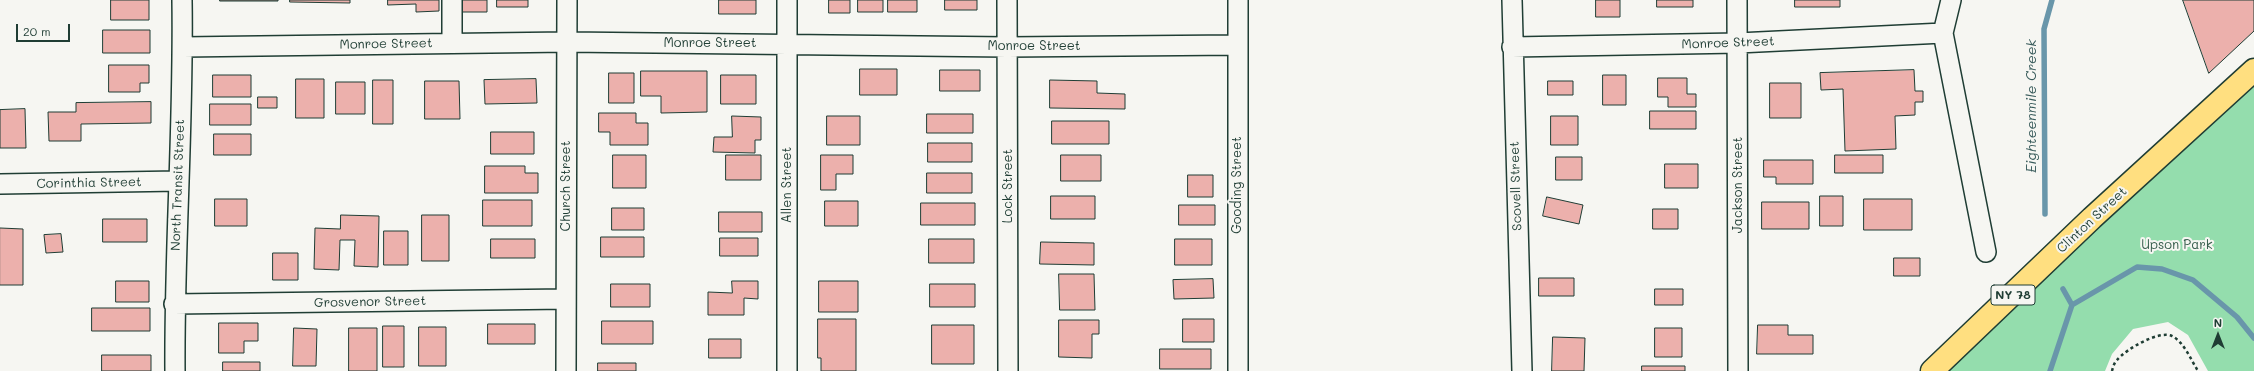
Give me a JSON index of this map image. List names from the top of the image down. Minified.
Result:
{"streets":{"main road":["Clinton Street","NY 78"],"street":["Monroe Street","Corinthia Street","North Transit Street","Allen Street","Gooding Street","Jackson Street","Church Street","Lock Street","Scovell Street","Grosvenor Street"]},"crossings":[["Monroe Street","North Transit Street"],["Monroe Street","Allen Street"],["Monroe Street","Gooding Street"],["Monroe Street","Jackson Street"],["Monroe Street","Church Street"],["Monroe Street","Lock Street"],["Monroe Street","Scovell Street"],["Corinthia Street","North Transit Street"],["North Transit Street","Grosvenor Street"],["Church Street","Grosvenor Street"]],"water":["Eighteenmile Creek"],"parks":["Upson Park"],"scale_bar":"20 m","north":"top"}
